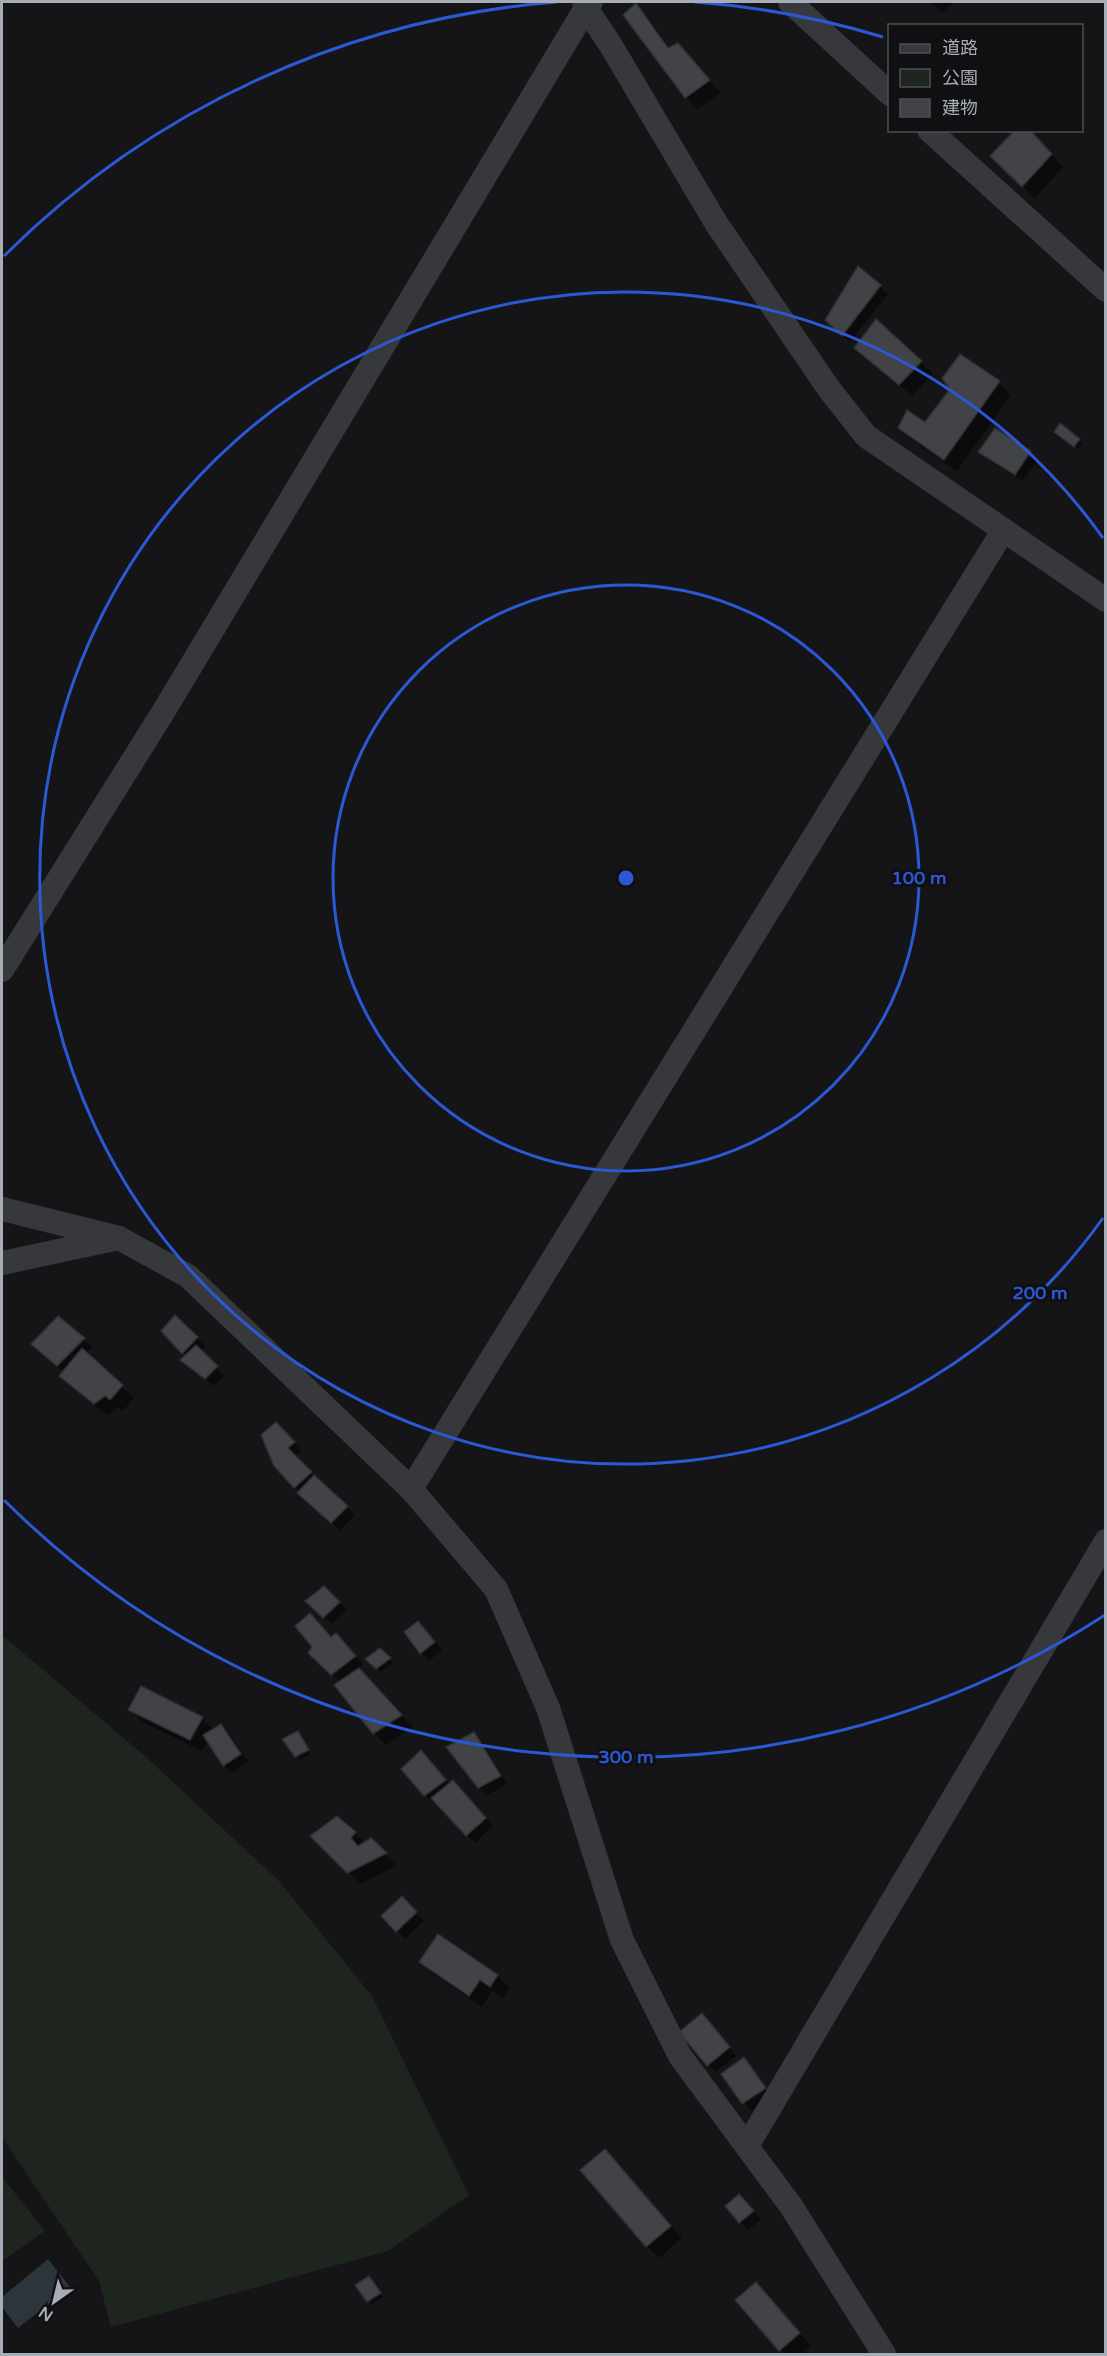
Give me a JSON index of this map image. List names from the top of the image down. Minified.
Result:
{"legend":["道路","公園","建物"],"north":"bottom left","rings":["100 m","200 m","300 m"]}
